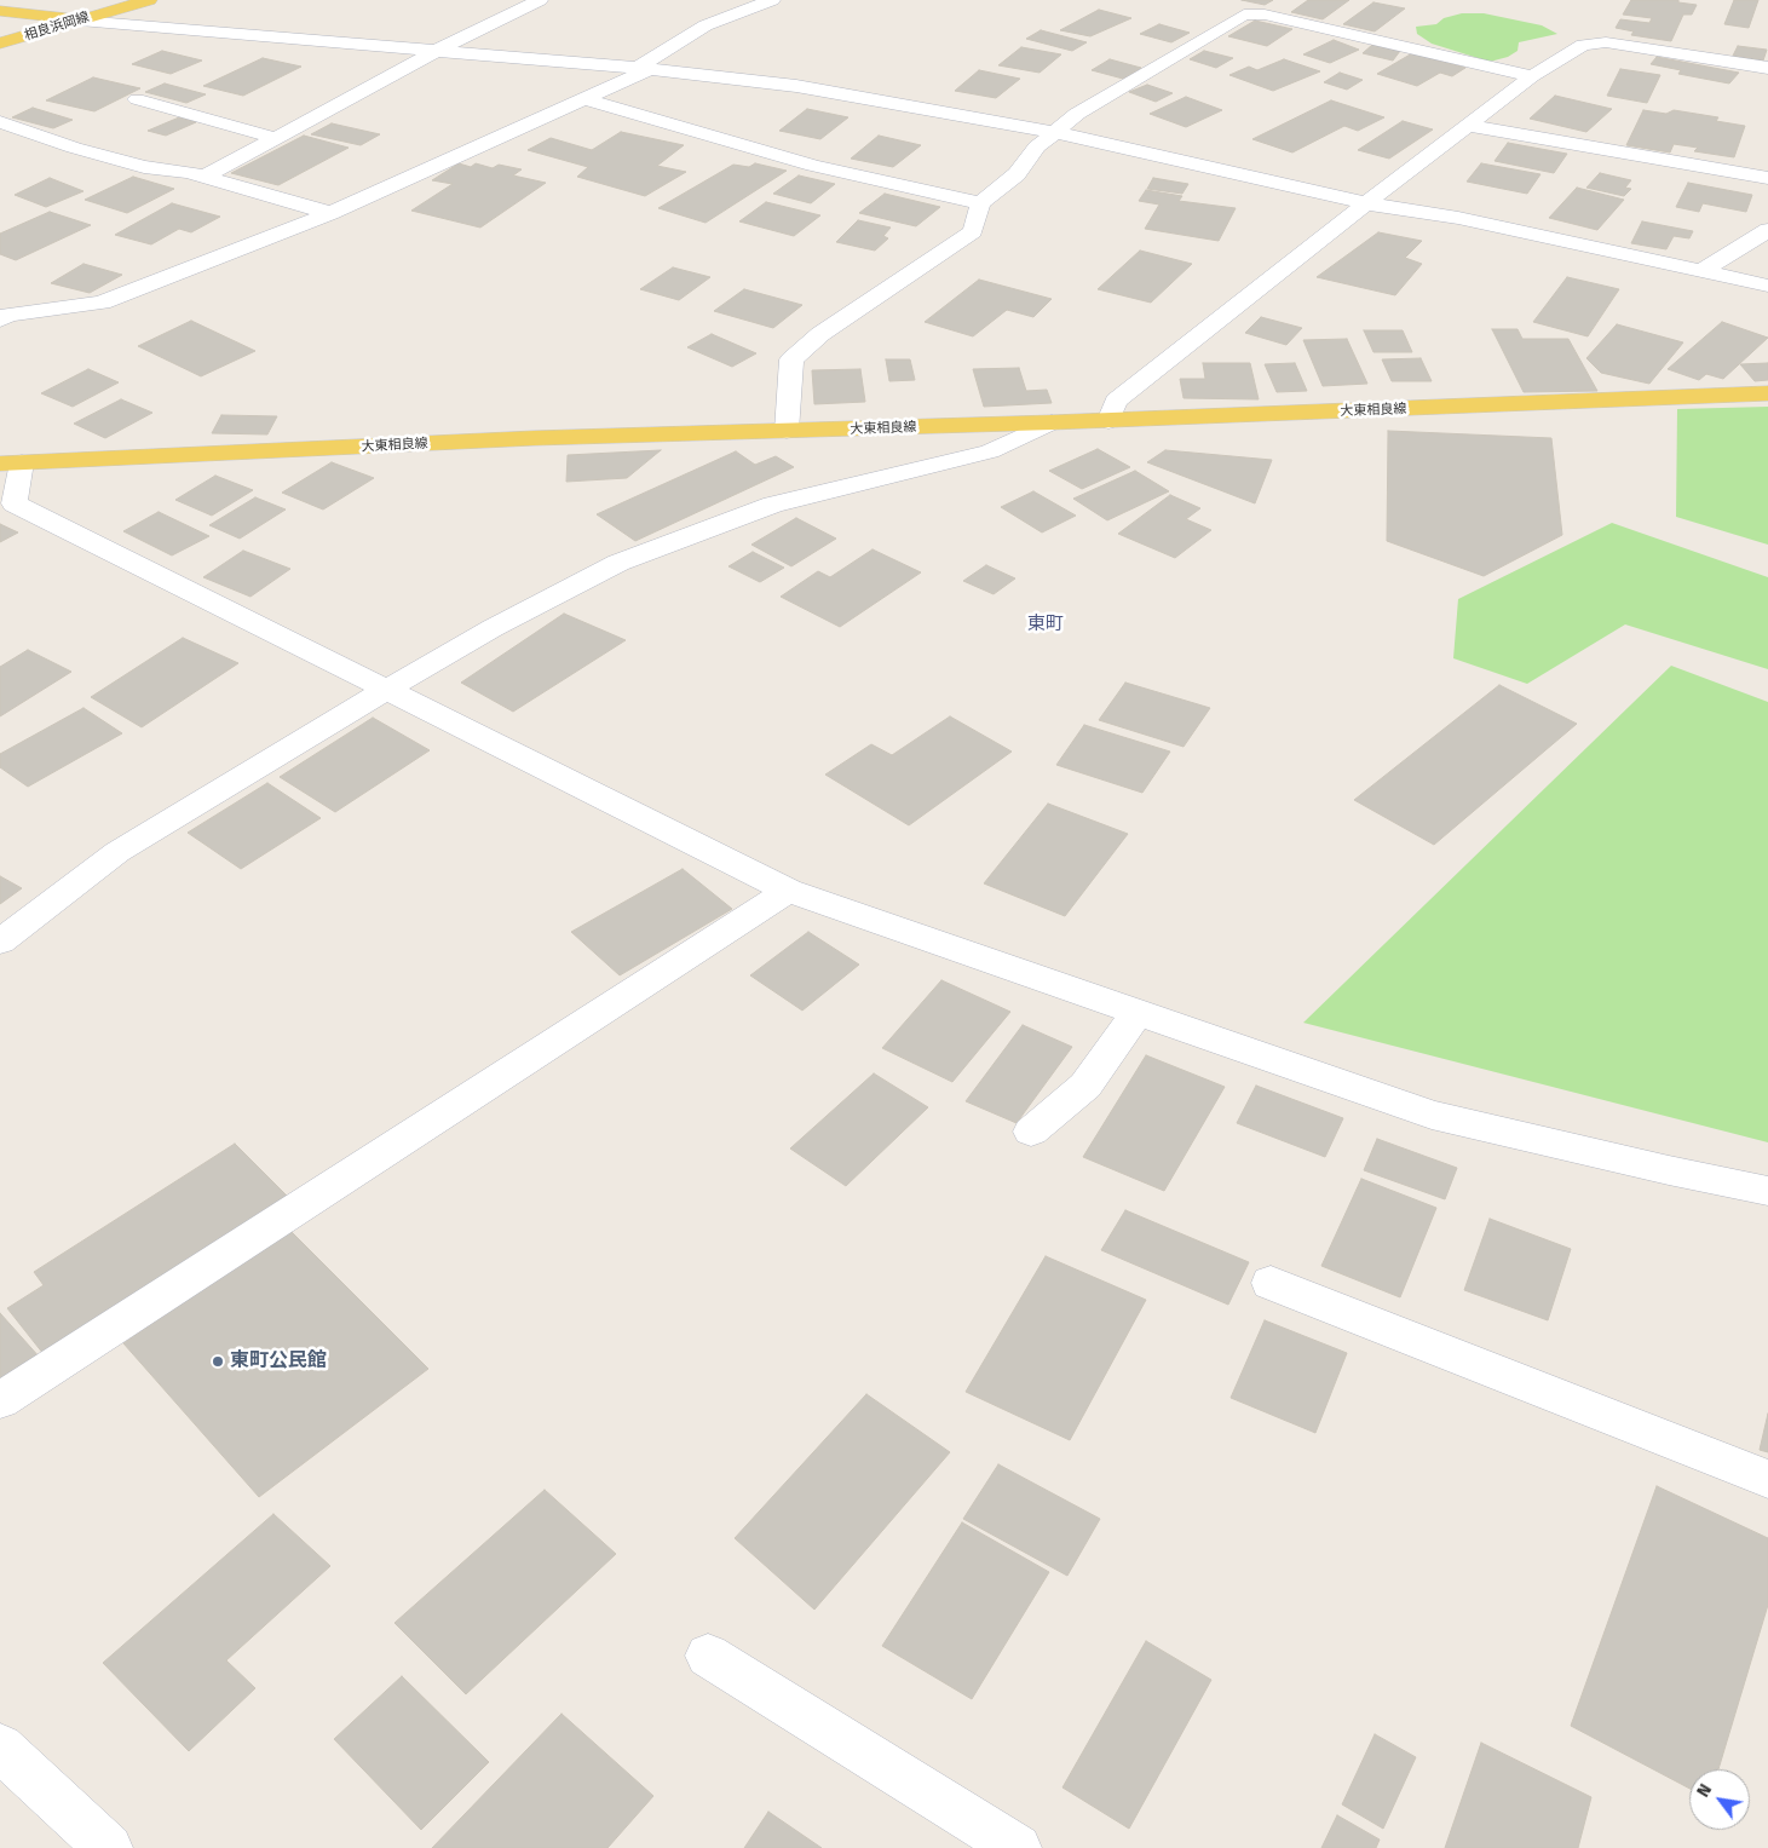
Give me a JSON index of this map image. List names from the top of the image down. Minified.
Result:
{"streets":{"main road":["相良浜岡線","大東相良線"]},"districts":["東町"],"places":["東町公民館"],"north":"top left"}
